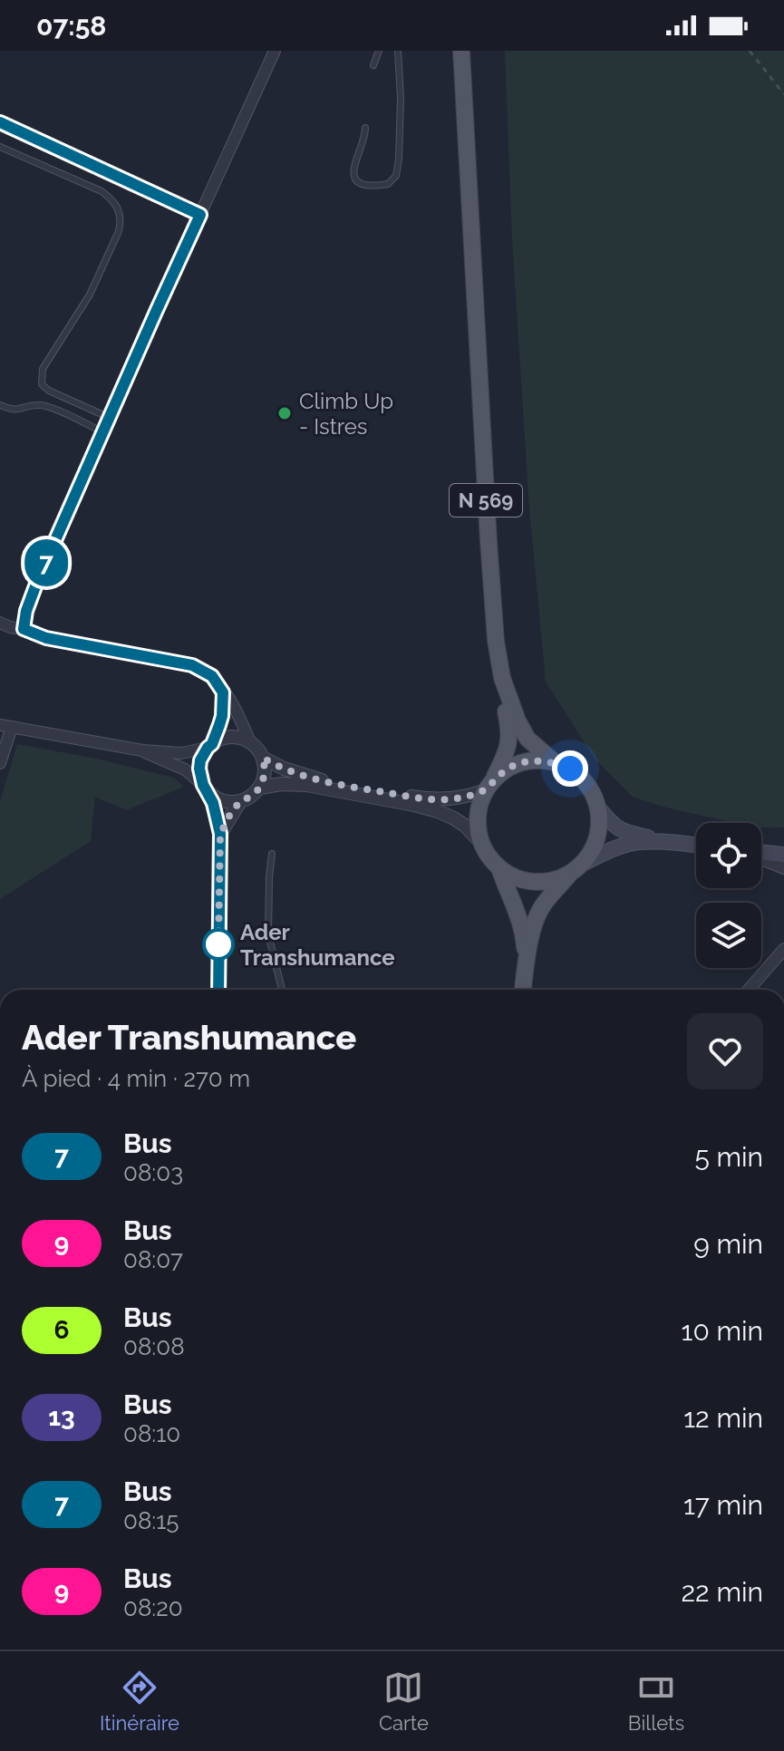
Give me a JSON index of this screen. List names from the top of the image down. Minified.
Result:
{"streets":{"main road":["N 569"]},"places":["Climb Up - Istres","Ader Transhumance"],"lines":["bus line 7"],"page":{"status":"07:58","on_map":"7","heading":["Ader Transhumance","À pied · 4 min · 270 m"],"list":[{"mark":"7","name":"Bus","note":"08:03","value":"5 min"},{"mark":"9","name":"Bus","note":"08:07","value":"9 min"},{"mark":"6","name":"Bus","note":"08:08","value":"10 min"},{"mark":"13","name":"Bus","note":"08:10","value":"12 min"},{"mark":"7","name":"Bus","note":"08:15","value":"17 min"},{"mark":"9","name":"Bus","note":"08:20","value":"22 min"}],"tabs":["Itinéraire","Carte","Billets"]}}
